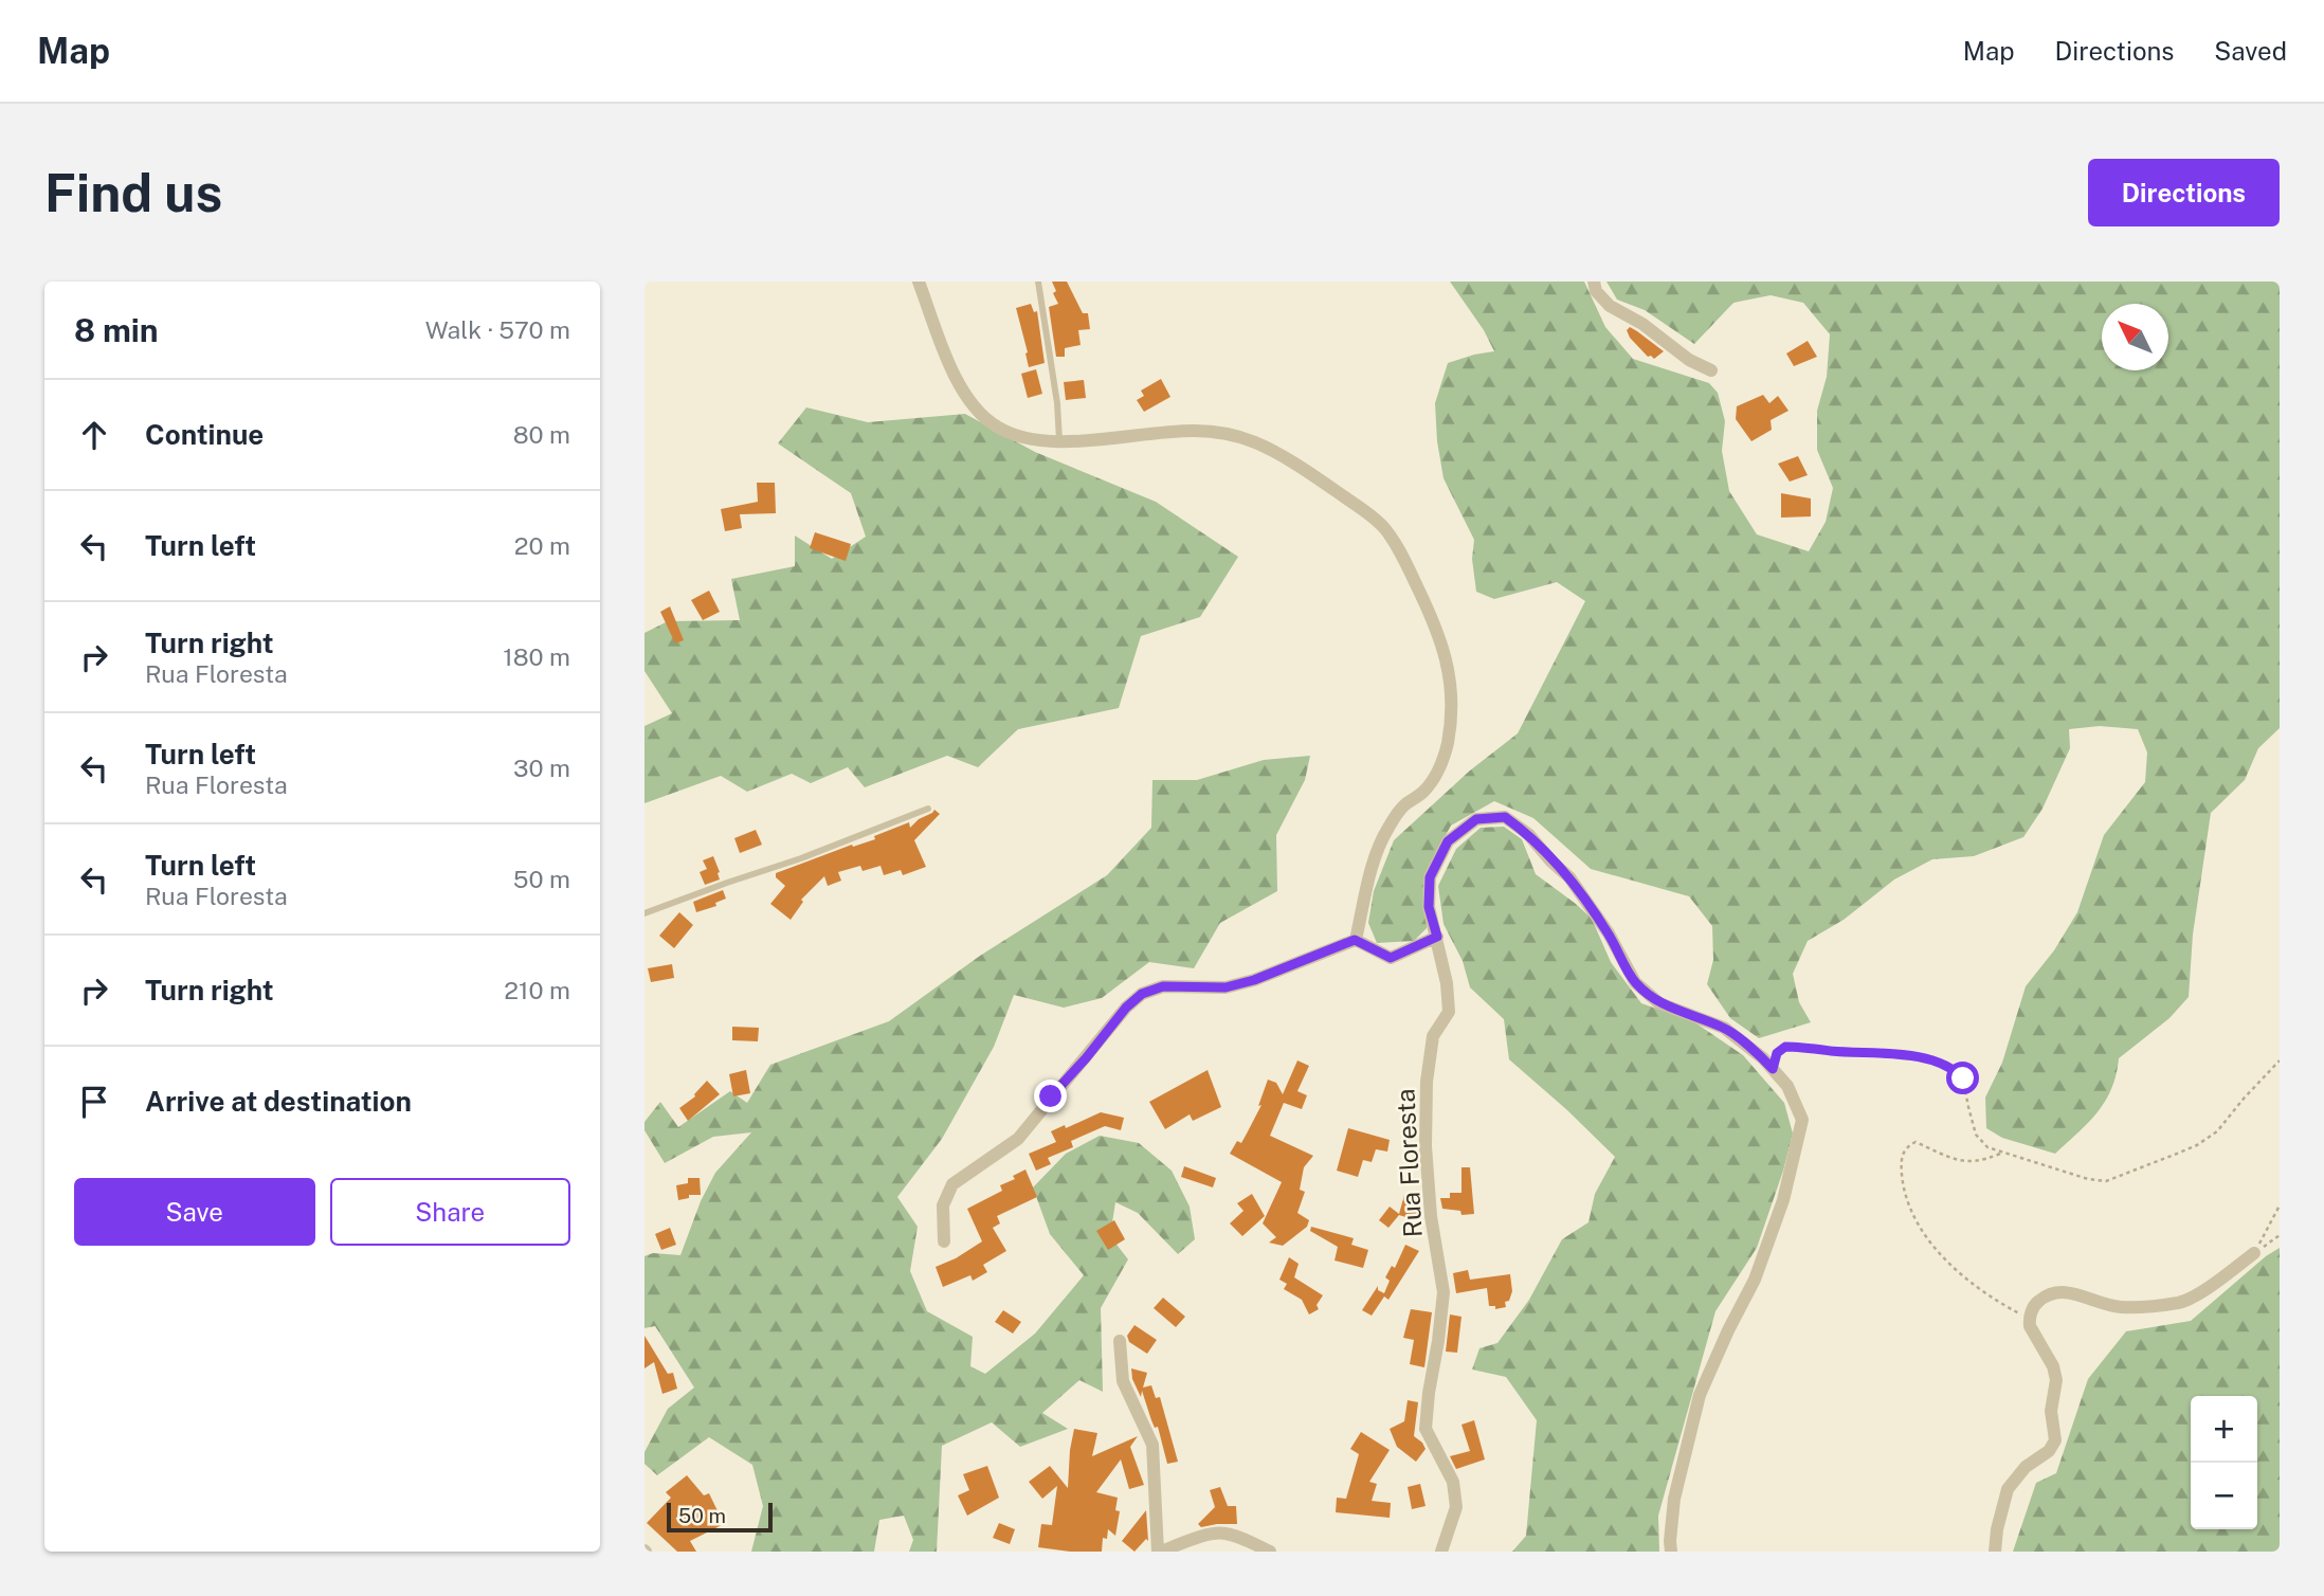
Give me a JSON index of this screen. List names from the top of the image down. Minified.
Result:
{"streets":{"street":["Rua Floresta"]},"scale_bar":"50 m","north":"top left","page":{"header":"Map","nav":["Map","Directions","Saved"],"buttons":["Directions",["Save","Share"]],"title":"Find us","heading":["8 min","Walk · 570 m"],"list":[["Continue","80 m"],["Turn left","20 m"],["Turn right","Rua Floresta","180 m"],["Turn left","Rua Floresta","30 m"],["Turn left","Rua Floresta","50 m"],["Turn right","210 m"],"Arrive at destination"],"map_buttons":["+","−"],"scale":"50 m"}}
